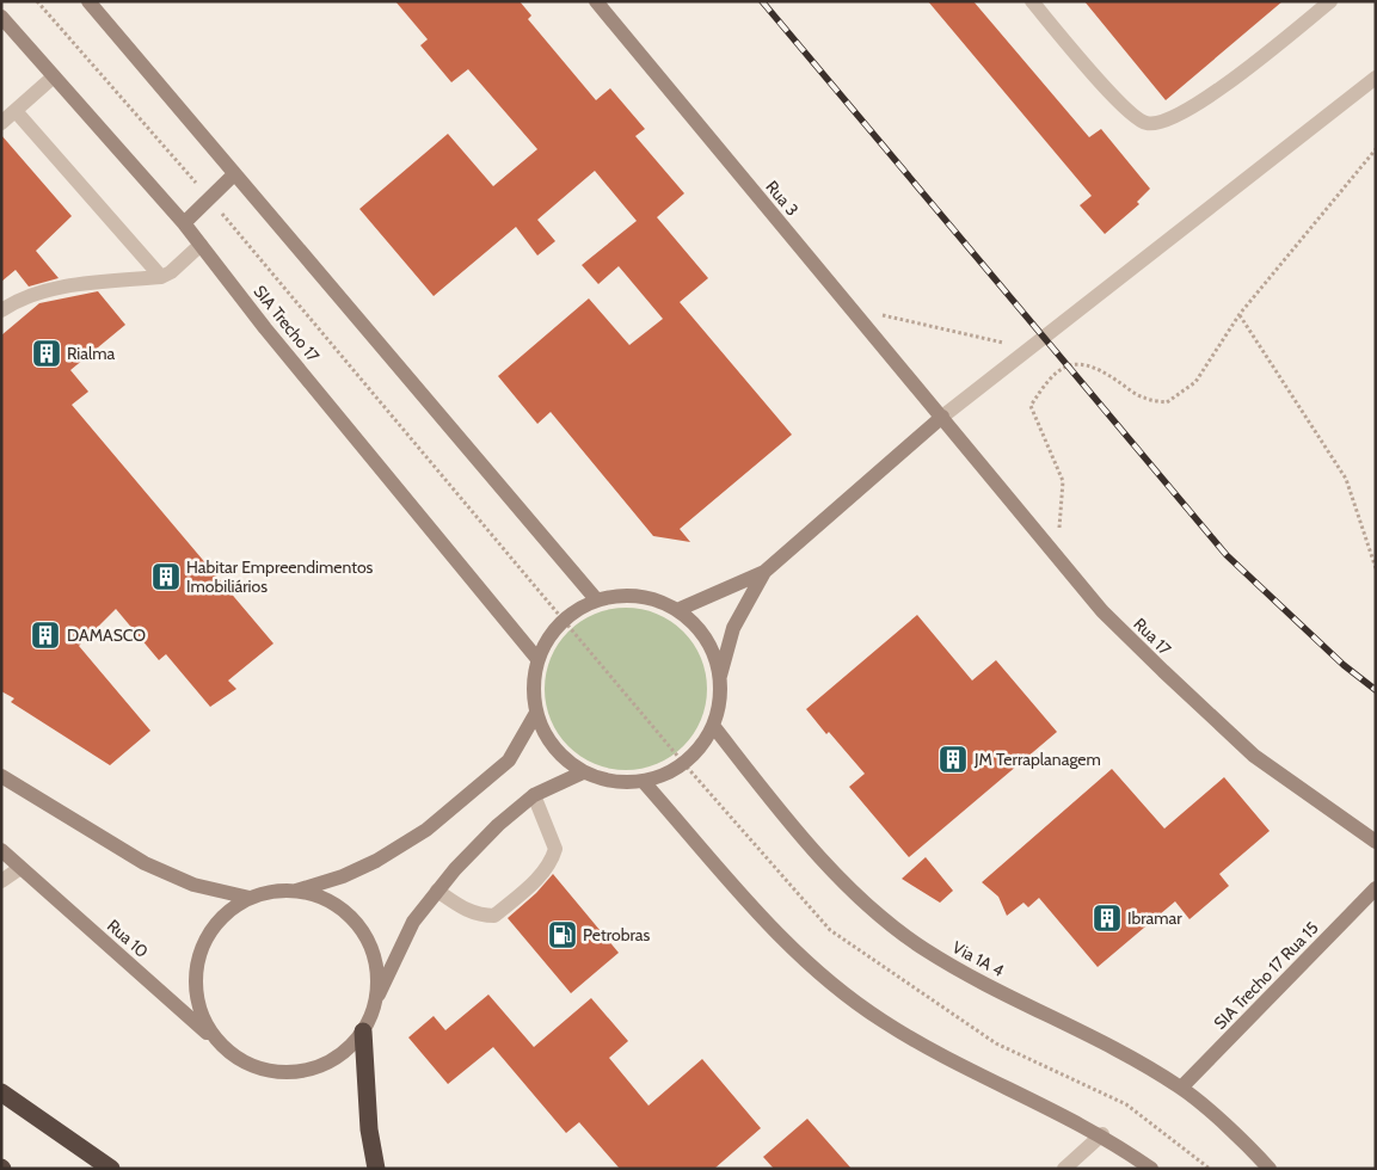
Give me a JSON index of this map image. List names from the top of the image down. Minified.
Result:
{"streets":{"street":["Rua 3","SIA Trecho 17","Rua 17","Rua 10","Via 1A 4","SIA Trecho 17 Rua 15"]},"crossings":[["Rua 3","Rua 17"],["Via 1A 4","SIA Trecho 17 Rua 15"]],"places":{"building":["Rialma","Habitar Empreendimentos Imobiliários","DAMASCO","JM Terraplanagem","Ibramar"],"fuel station":["Petrobras"]}}
